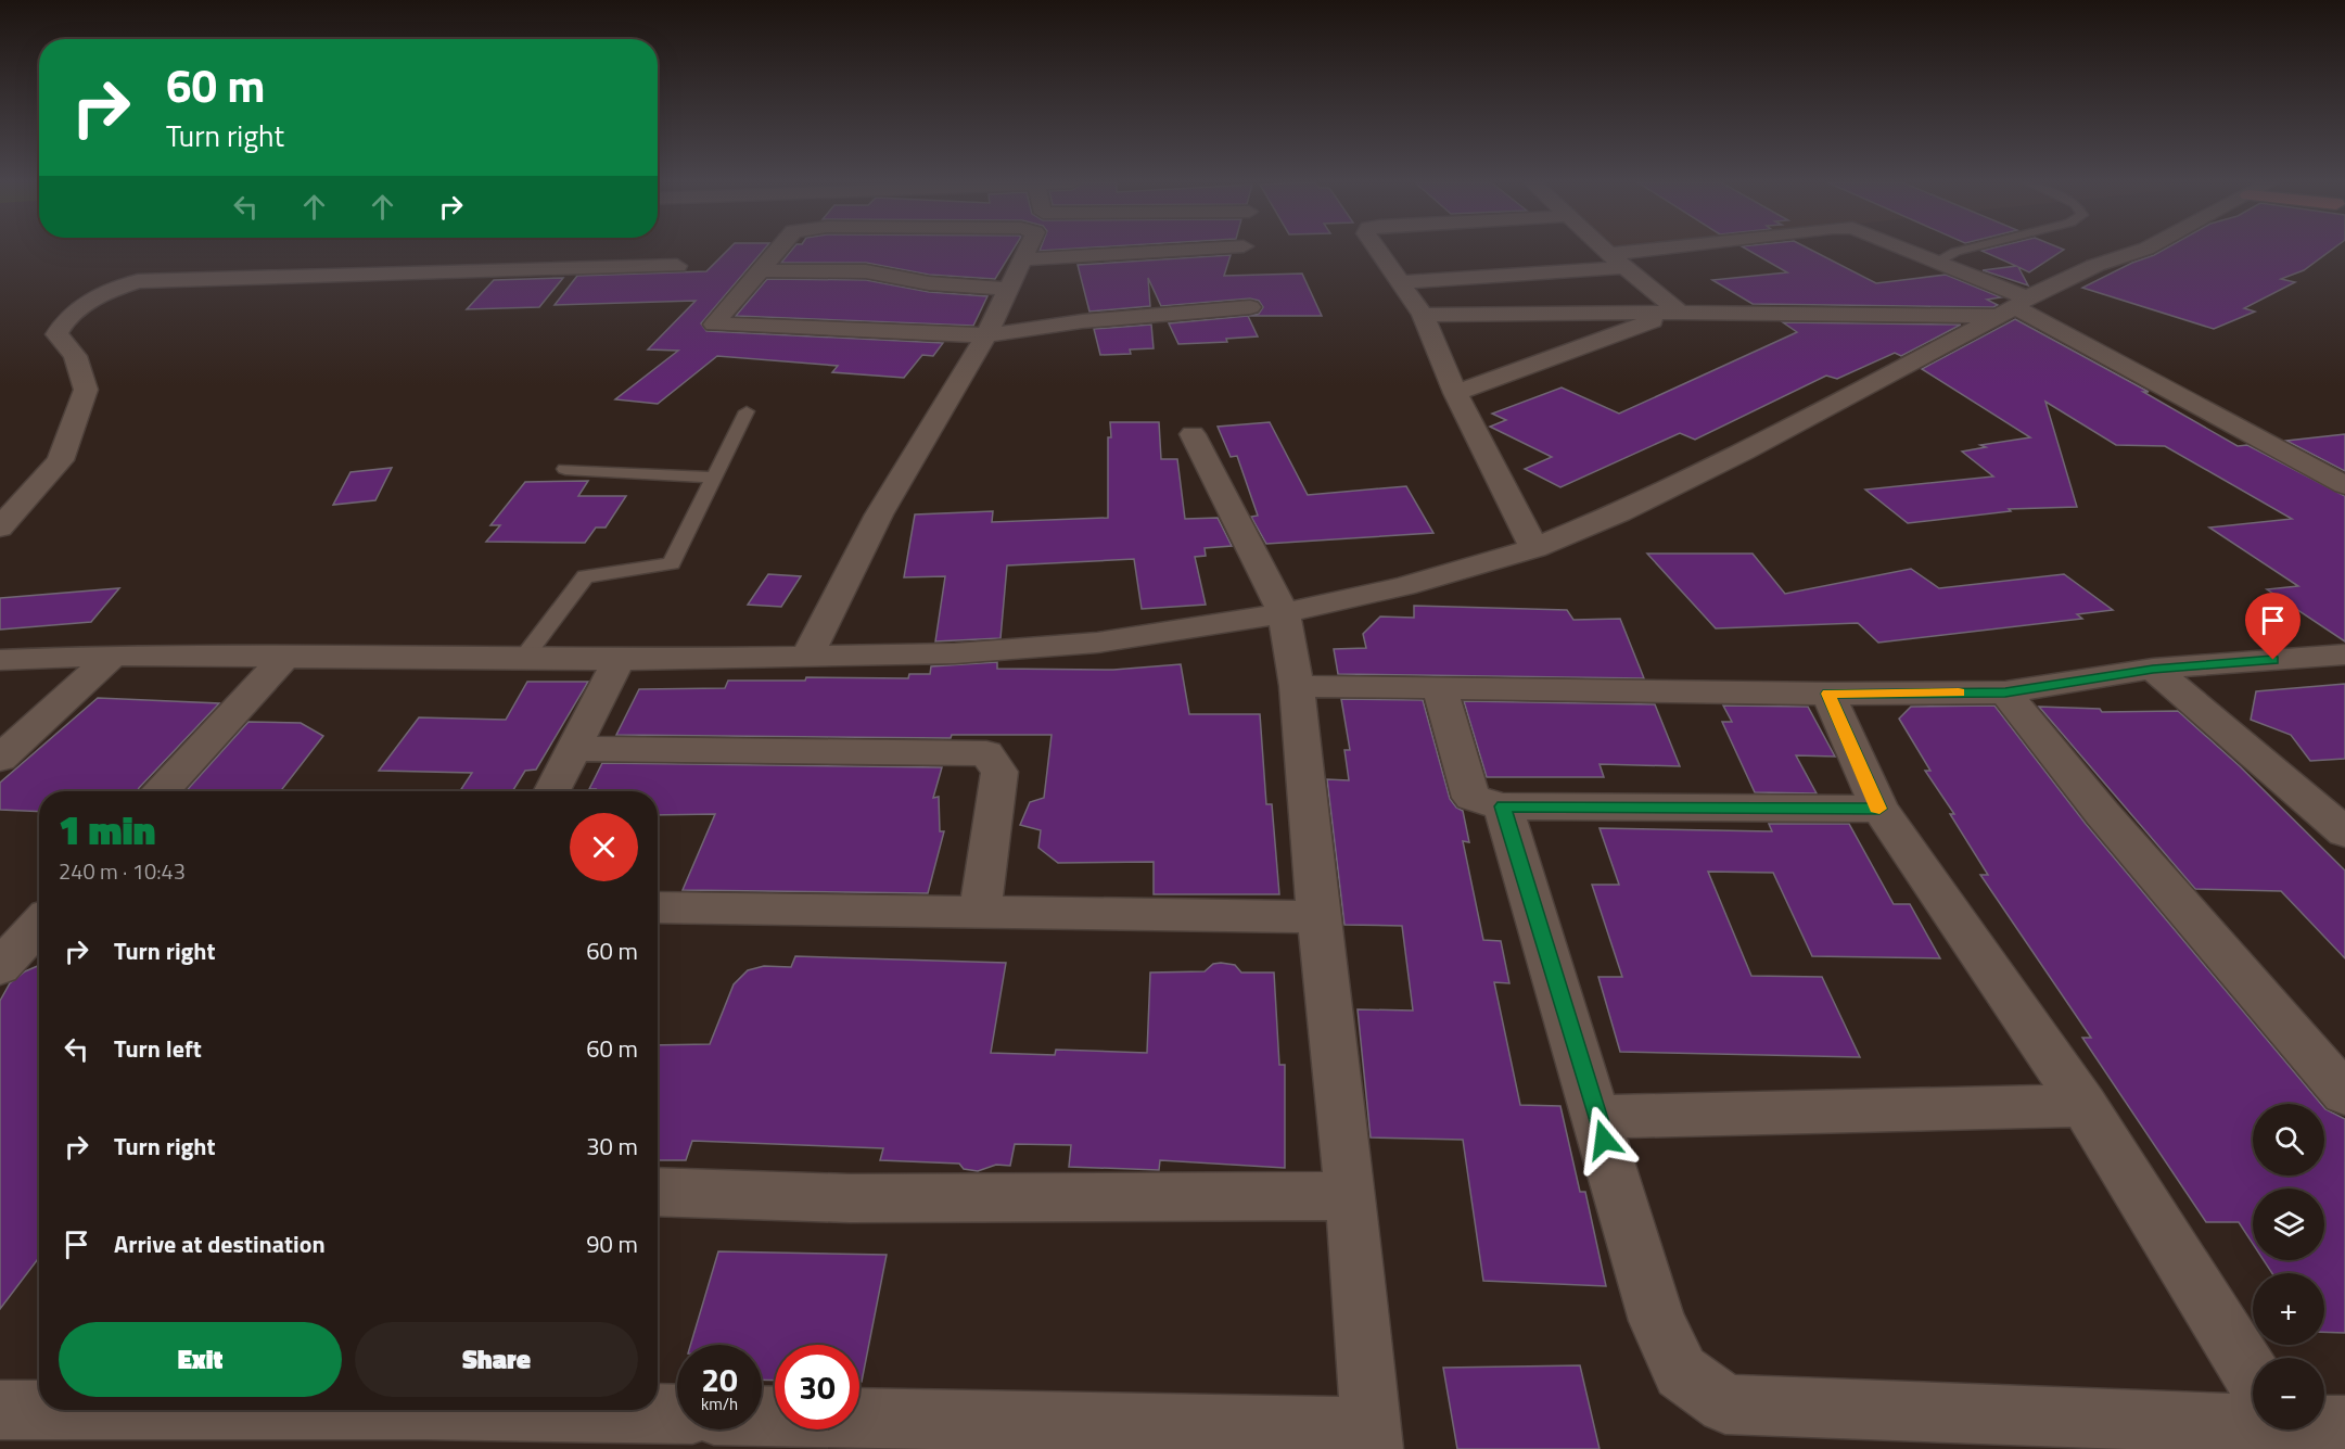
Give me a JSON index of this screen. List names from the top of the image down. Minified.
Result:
{"page":{"turn":["60 m","Turn right"],"heading":["1 min","240 m · 10:43"],"list":[{"name":"Turn right","value":"60 m"},{"name":"Turn left","value":"60 m"},{"name":"Turn right","value":"30 m"},{"name":"Arrive at destination","value":"90 m"}],"map_buttons":["+","−"],"buttons":["Exit","Share"],"speed":"20 km/h","limit":"30"}}
